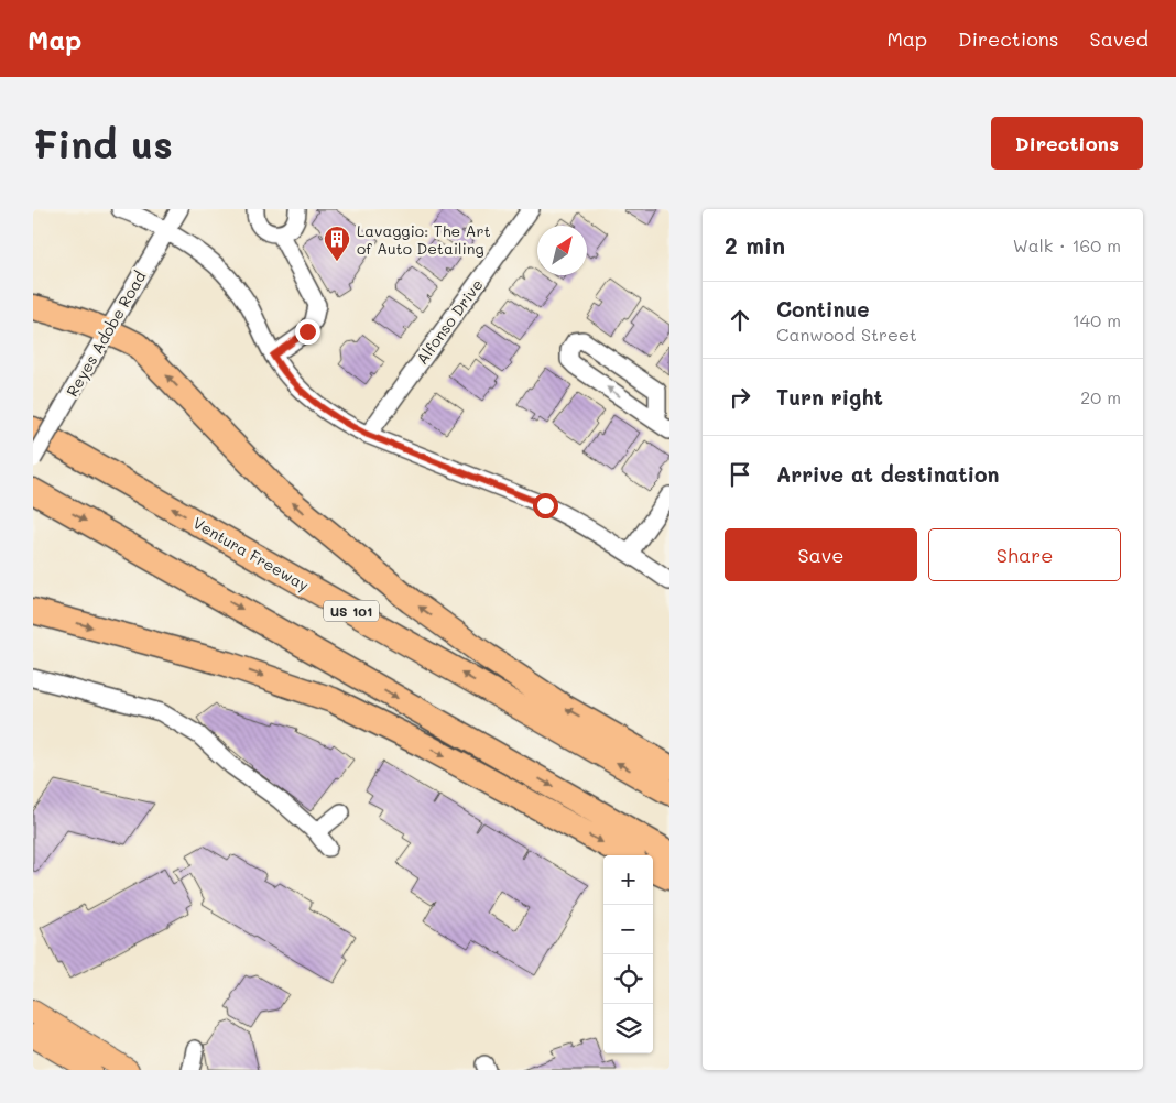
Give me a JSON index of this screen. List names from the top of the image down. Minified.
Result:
{"streets":{"highway":["Ventura Freeway","US 101"],"street":["Alfonso Drive","Reyes Adobe Road"]},"places":{"building":["Lavaggio: The Art of Auto Detailing"]},"north":"top right","page":{"header":"Map","nav":["Map","Directions","Saved"],"buttons":["Directions",["Save","Share"]],"title":"Find us","heading":["2 min","Walk · 160 m"],"list":[["Continue","Canwood Street","140 m"],["Turn right","20 m"],"Arrive at destination"],"map_buttons":["+","−"]}}
